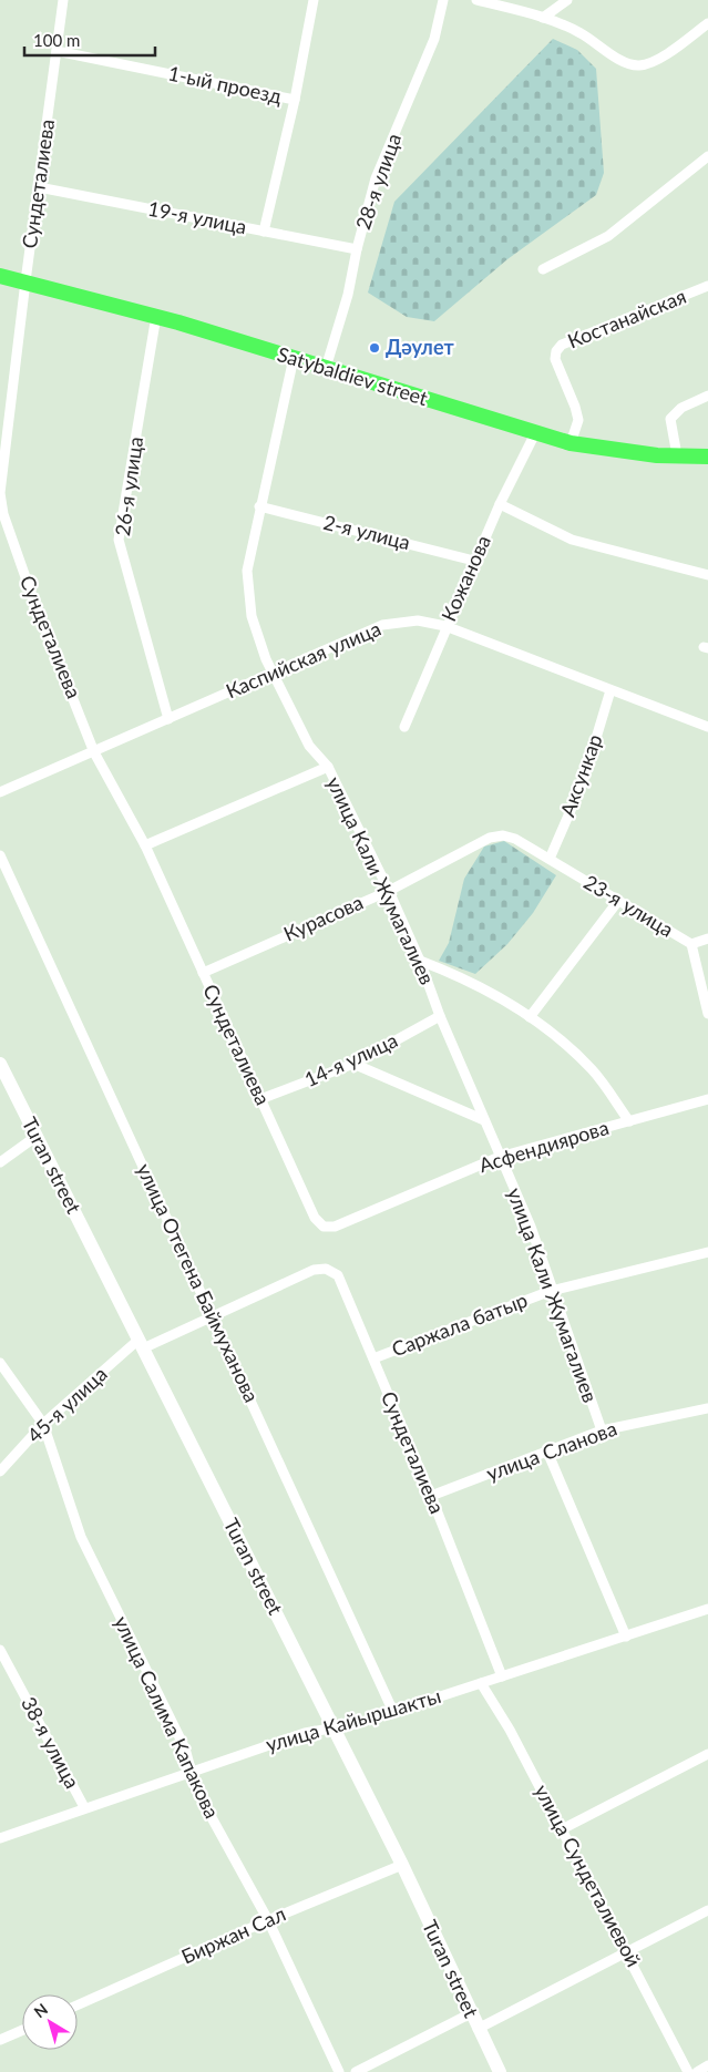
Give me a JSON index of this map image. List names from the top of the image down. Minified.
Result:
{"streets":{"main road":["Satybaldiev street"],"street":["1-ый проезд","28-я улица","Сундеталиева","19-я улица","Костанайская","26-я улица","2-я улица","Кожанова","Каспийская улица","Аксункар","улица Кали Жумагалиев","23-я улица","Курасова","14-я улица","Асфендиярова","Turan street","улица Отегена Баймуханова","Саржала батыр","45-я улица","улица Сланова","улица Салима Капакова","улица Кайыршакты","38-я улица","улица Сундеталиевой","Биржан Сал"]},"crossings":[["1-ый проезд","Сундеталиева"],["28-я улица","19-я улица"],["28-я улица","Satybaldiev street"],["Сундеталиева","19-я улица"],["Сундеталиева","Satybaldiev street"],["Сундеталиева","Каспийская улица"],["Сундеталиева","Курасова"],["Сундеталиева","14-я улица"],["Сундеталиева","Асфендиярова"],["Сундеталиева","Turan street"],["Сундеталиева","улица Отегена Баймуханова"],["Сундеталиева","Саржала батыр"],["Сундеталиева","45-я улица"],["Сундеталиева","улица Сланова"],["Сундеталиева","улица Кайыршакты"],["Костанайская","Satybaldiev street"],["Satybaldiev street","26-я улица"],["Satybaldiev street","Кожанова"],["Satybaldiev street","улица Кали Жумагалиев"],["26-я улица","Каспийская улица"],["2-я улица","Кожанова"],["2-я улица","улица Кали Жумагалиев"],["Кожанова","Каспийская улица"],["Каспийская улица","Аксункар"],["Каспийская улица","улица Кали Жумагалиев"],["Аксункар","23-я улица"],["улица Кали Жумагалиев","Курасова"],["улица Кали Жумагалиев","14-я улица"],["улица Кали Жумагалиев","Асфендиярова"],["улица Кали Жумагалиев","Саржала батыр"],["улица Кали Жумагалиев","улица Сланова"],["23-я улица","Курасова"],["Turan street","45-я улица"],["Turan street","улица Кайыршакты"],["Turan street","Биржан Сал"],["улица Отегена Баймуханова","улица Кайыршакты"],["45-я улица","улица Салима Капакова"],["улица Салима Капакова","улица Кайыршакты"],["улица Салима Капакова","Биржан Сал"],["улица Кайыршакты","38-я улица"],["улица Кайыршакты","улица Сундеталиевой"]],"places":["Дәулет"],"scale_bar":"100 m","north":"top left"}
